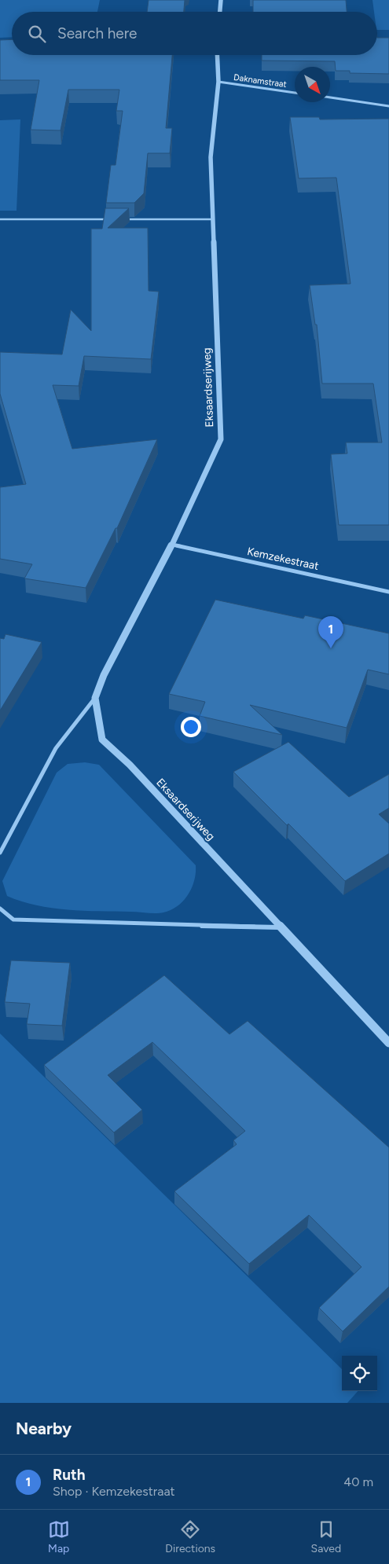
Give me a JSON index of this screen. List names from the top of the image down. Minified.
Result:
{"streets":{"street":["Daknamstraat","Eksaardserijweg","Kemzekestraat"]},"crossings":[["Daknamstraat","Eksaardserijweg"],["Eksaardserijweg","Kemzekestraat"]],"north":"bottom right","page":{"search":"Search here","pins":"1","heading":"Nearby","list":[{"mark":"1","name":"Ruth","note":"Shop · Kemzekestraat","value":"40 m"}],"nav":["Map","Directions","Saved"]}}
